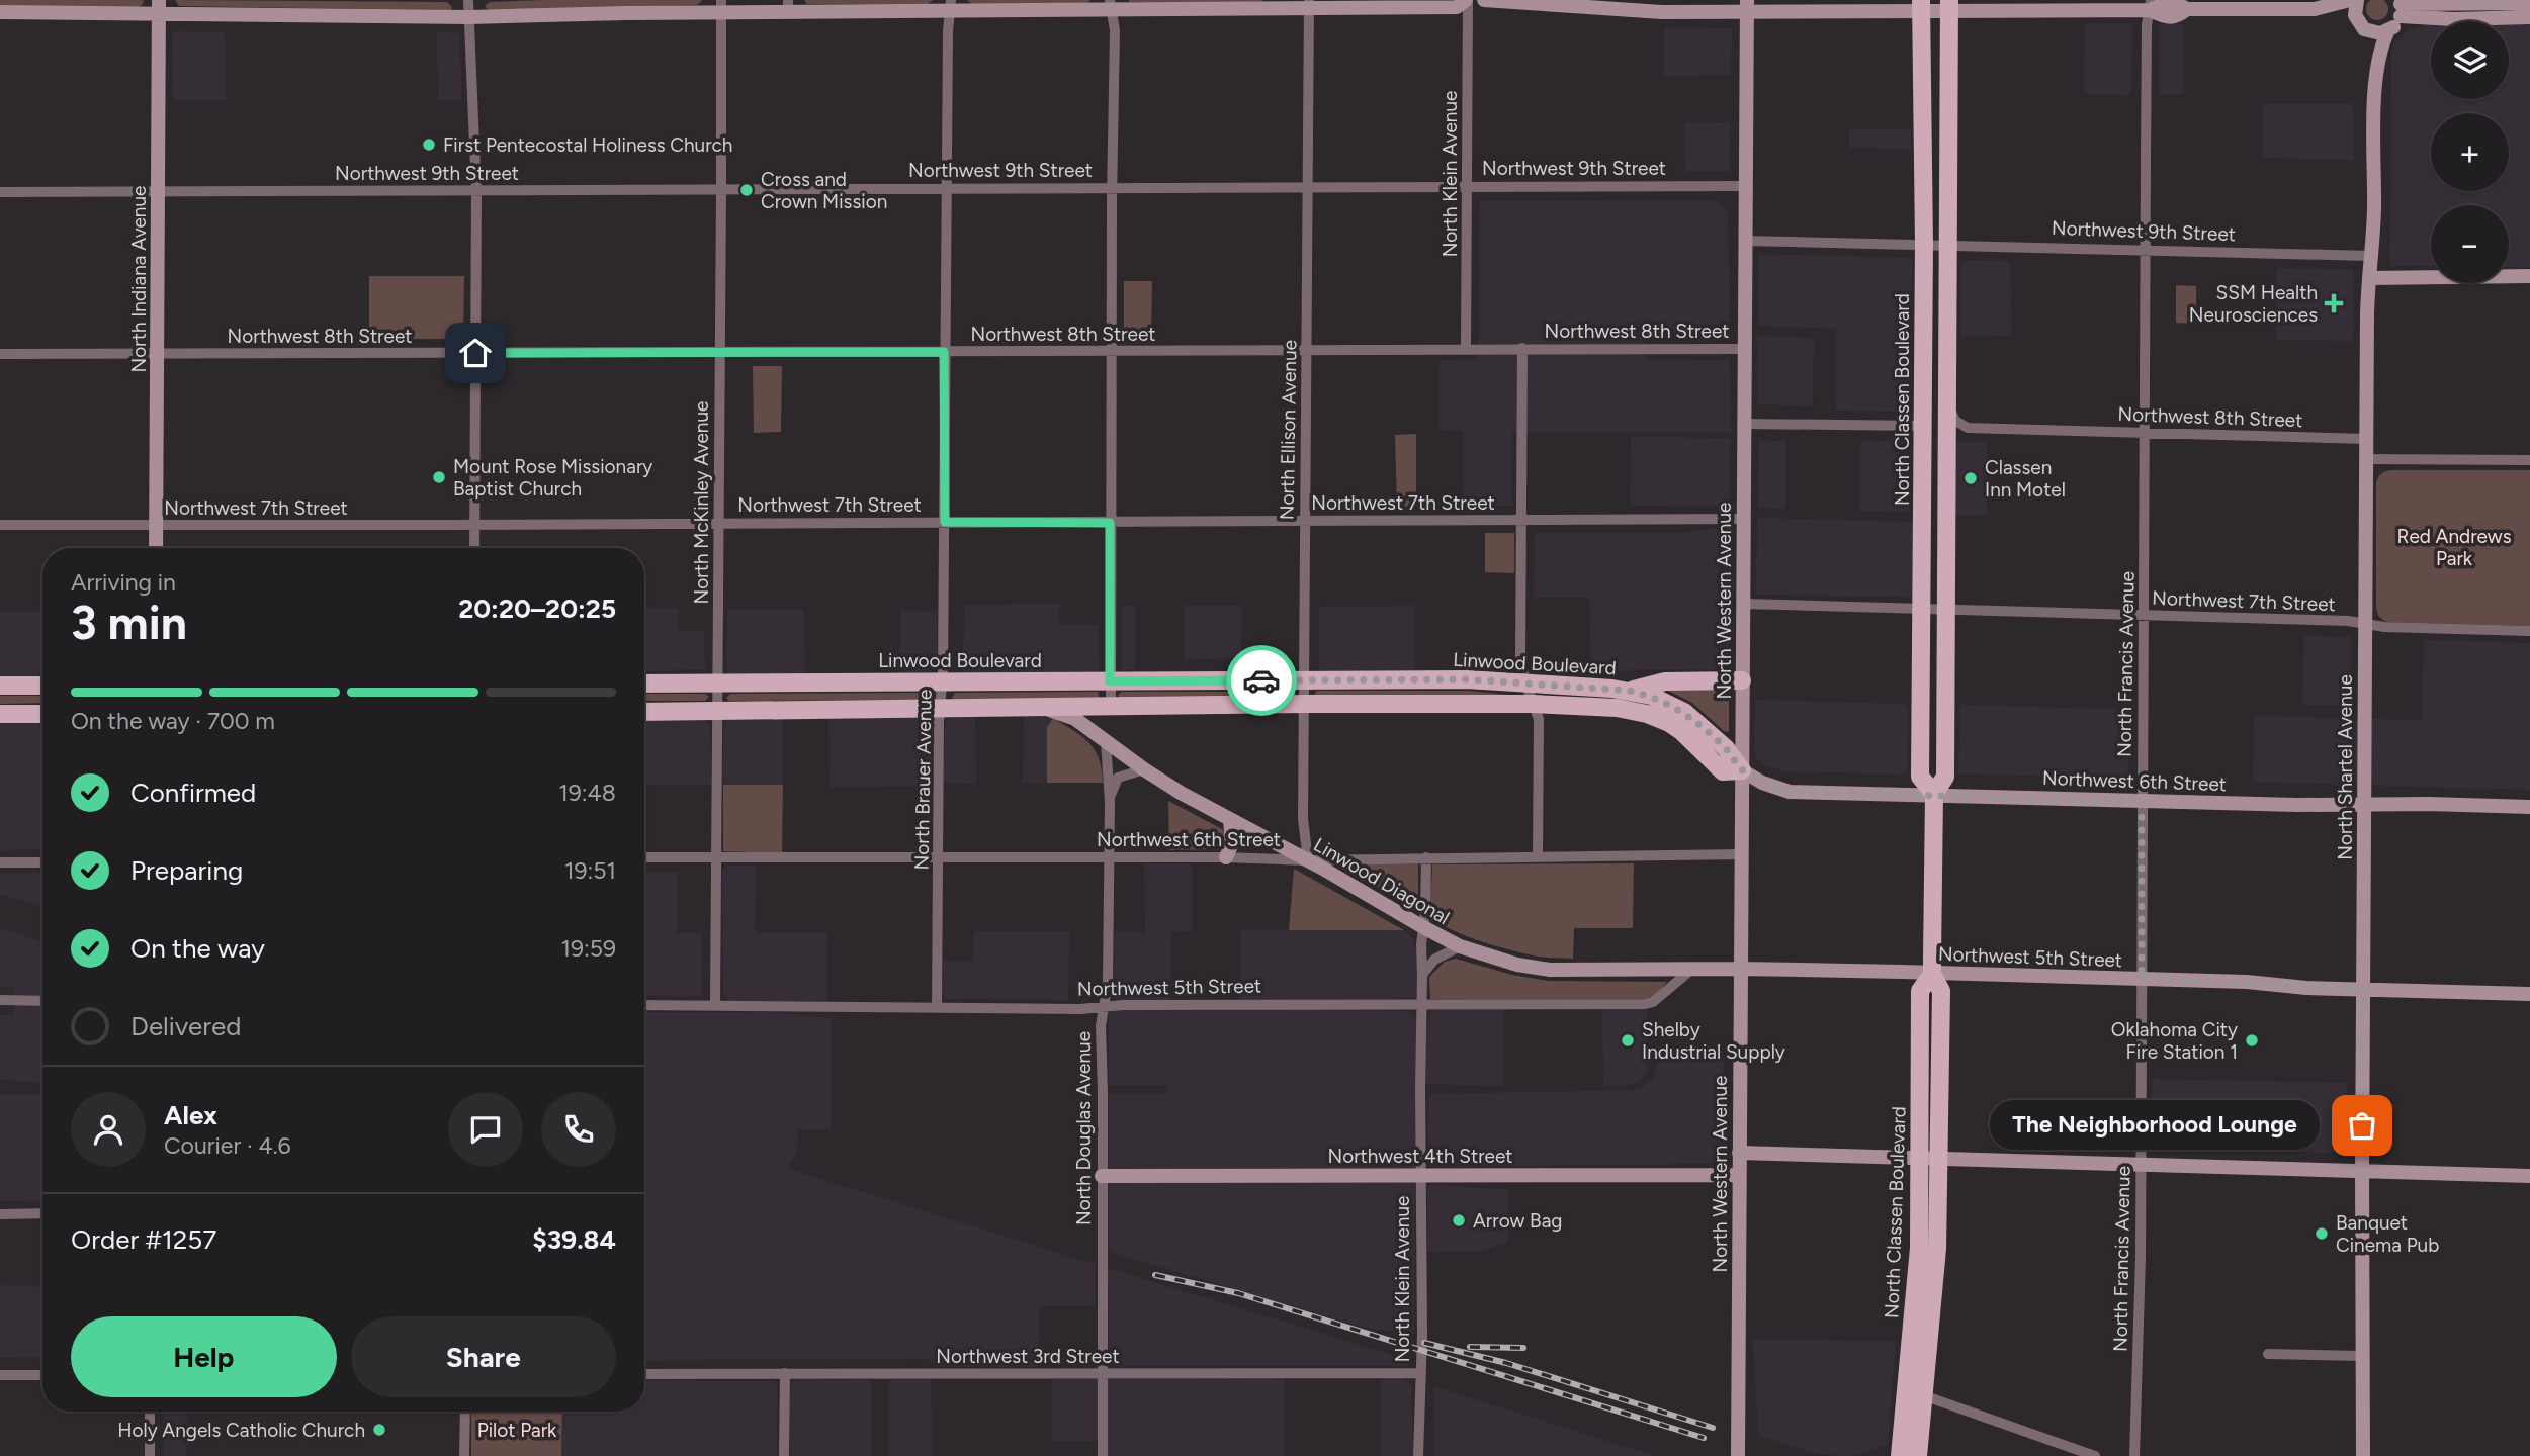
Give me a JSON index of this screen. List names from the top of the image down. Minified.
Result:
{"streets":{"main road":["North Indiana Avenue","North Classen Boulevard","North Western Avenue","Linwood Boulevard","North Shartel Avenue","Northwest 6th Street","Linwood Diagonal","Northwest 5th Street","Northwest 4th Street"],"street":["Northwest 9th Street","North Klein Avenue","Northwest 8th Street","North Ellison Avenue","North McKinley Avenue","Northwest 7th Street","North Francis Avenue","North Brauer Avenue","North Douglas Avenue","Northwest 3rd Street"]},"crossings":[["Northwest 9th Street","North Klein Avenue"],["Northwest 9th Street","North Indiana Avenue"],["Northwest 9th Street","North Classen Boulevard"],["Northwest 9th Street","North Ellison Avenue"],["Northwest 9th Street","North McKinley Avenue"],["Northwest 9th Street","North Western Avenue"],["Northwest 9th Street","North Francis Avenue"],["Northwest 9th Street","North Shartel Avenue"],["Northwest 9th Street","North Brauer Avenue"],["North Klein Avenue","Northwest 8th Street"],["North Klein Avenue","Northwest 6th Street"],["North Klein Avenue","Linwood Diagonal"],["North Klein Avenue","Northwest 5th Street"],["North Klein Avenue","Northwest 4th Street"],["North Klein Avenue","Northwest 3rd Street"],["North Indiana Avenue","Northwest 8th Street"],["North Indiana Avenue","Northwest 7th Street"],["Northwest 8th Street","North Ellison Avenue"],["Northwest 8th Street","North McKinley Avenue"],["Northwest 8th Street","North Western Avenue"],["Northwest 8th Street","North Francis Avenue"],["Northwest 8th Street","North Shartel Avenue"],["Northwest 8th Street","North Brauer Avenue"],["North Classen Boulevard","Northwest 7th Street"],["North Classen Boulevard","Northwest 6th Street"],["North Classen Boulevard","Northwest 5th Street"],["North Ellison Avenue","Northwest 7th Street"],["North Ellison Avenue","Linwood Boulevard"],["North Ellison Avenue","Northwest 6th Street"],["North Ellison Avenue","Linwood Diagonal"],["North McKinley Avenue","Northwest 7th Street"],["North McKinley Avenue","Linwood Boulevard"],["North McKinley Avenue","Northwest 6th Street"],["North McKinley Avenue","Northwest 5th Street"],["Northwest 7th Street","North Western Avenue"],["Northwest 7th Street","North Francis Avenue"],["Northwest 7th Street","North Shartel Avenue"],["Northwest 7th Street","North Brauer Avenue"],["North Western Avenue","Linwood Boulevard"],["North Western Avenue","Northwest 6th Street"],["North Western Avenue","Linwood Diagonal"],["North Western Avenue","Northwest 5th Street"],["North Western Avenue","Northwest 4th Street"],["Linwood Boulevard","North Brauer Avenue"],["Linwood Boulevard","Northwest 6th Street"],["Linwood Boulevard","Linwood Diagonal"],["North Francis Avenue","Northwest 6th Street"],["North Francis Avenue","Northwest 5th Street"],["North Shartel Avenue","Northwest 6th Street"],["North Shartel Avenue","Northwest 5th Street"],["North Brauer Avenue","Northwest 6th Street"],["North Brauer Avenue","Northwest 5th Street"],["Northwest 6th Street","Linwood Diagonal"],["Northwest 6th Street","North Douglas Avenue"],["Linwood Diagonal","Northwest 5th Street"],["Linwood Diagonal","North Douglas Avenue"],["Northwest 5th Street","North Douglas Avenue"],["North Douglas Avenue","Northwest 4th Street"],["North Douglas Avenue","Northwest 3rd Street"]],"parks":["Red Andrews Park","Pilot Park"],"places":{"other":["First Pentecostal Holiness Church","Cross and Crown Mission","Mount Rose Missionary Baptist Church","Classen Inn Motel","Shelby Industrial Supply","Oklahoma City Fire Station 1","The Neighborhood Lounge","Arrow Bag","Banquet Cinema Pub","Holy Angels Catholic Church"],"health":["SSM Health Neurosciences"]},"page":{"map_buttons":["+","−"],"heading":["3 min","Arriving in","20:20–20:25"],"panel":["Alex","Courier · 4.6","Order #1257","$39.84"],"bar":"On the way · 700 m","list":[["Confirmed","19:48"],["Preparing","19:51"],["On the way","19:59"],"Delivered"],"bubble":"The Neighborhood Lounge","buttons":["Help","Share"]}}
